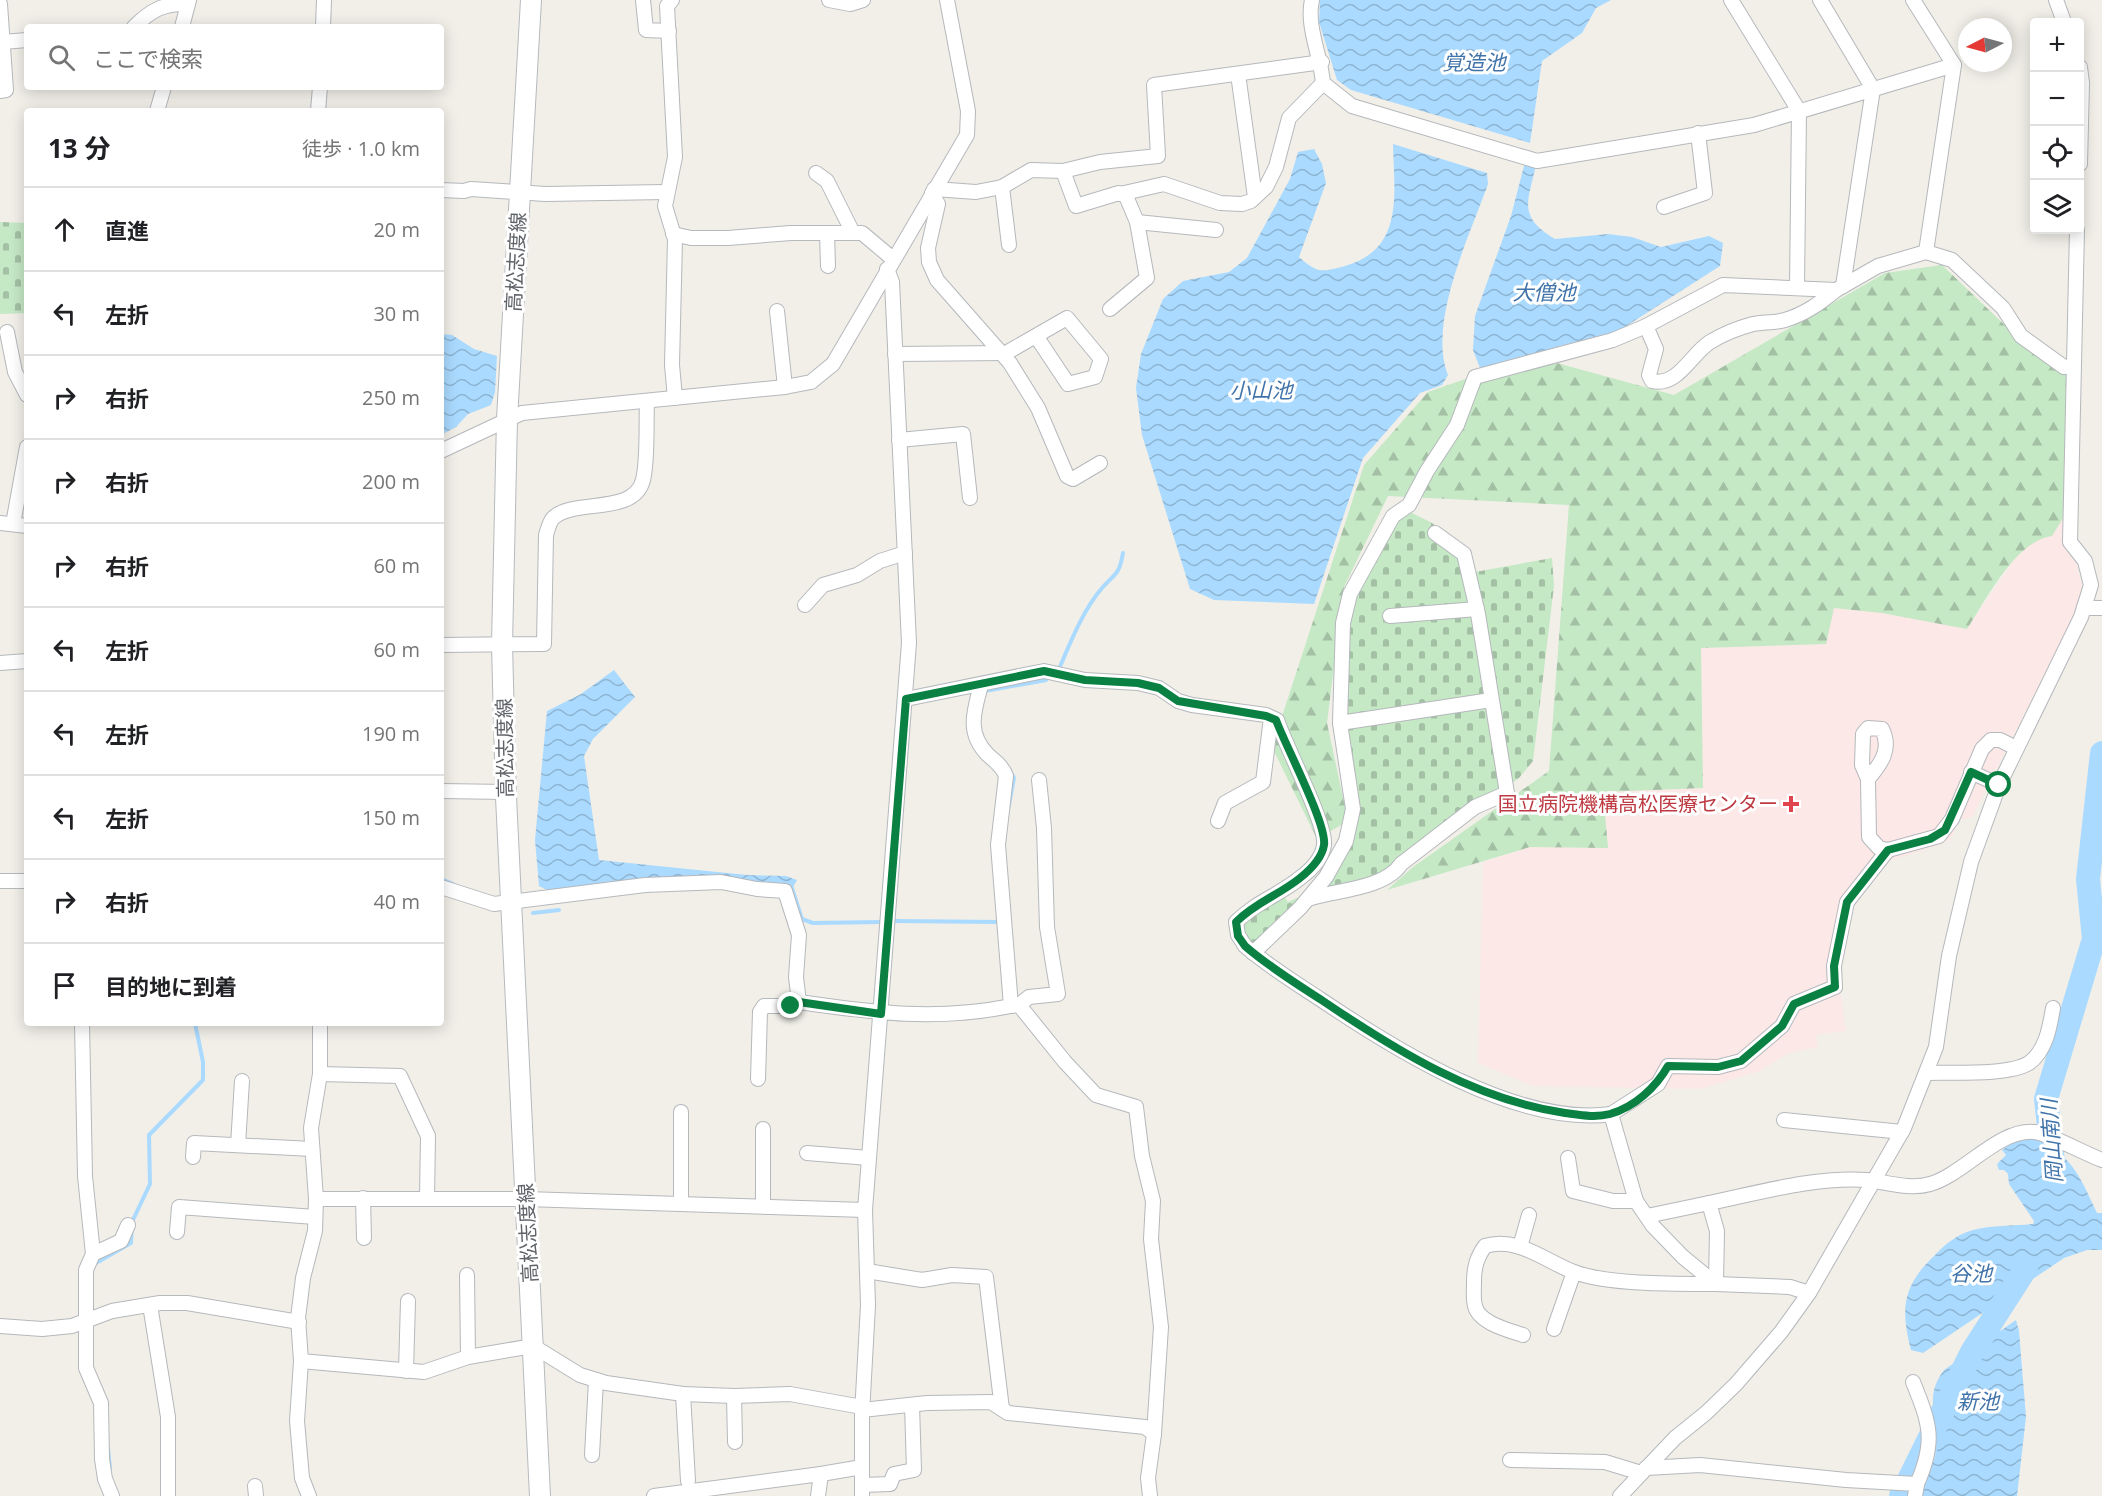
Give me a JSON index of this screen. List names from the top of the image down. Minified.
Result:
{"streets":{"main road":["高松志度線"]},"water":["覚造池","大僧池","小山池","岡山南川","谷池","新池"],"places":{"health":["国立病院機構高松医療センター"]},"north":"left","page":{"map_buttons":["+","−"],"search":"ここで検索","heading":["13 分","徒歩 · 1.0 km"],"list":[["直進","20 m"],["左折","30 m"],["右折","250 m"],["右折","200 m"],["右折","60 m"],["左折","60 m"],["左折","190 m"],["左折","150 m"],["右折","40 m"],"目的地に到着"]}}
